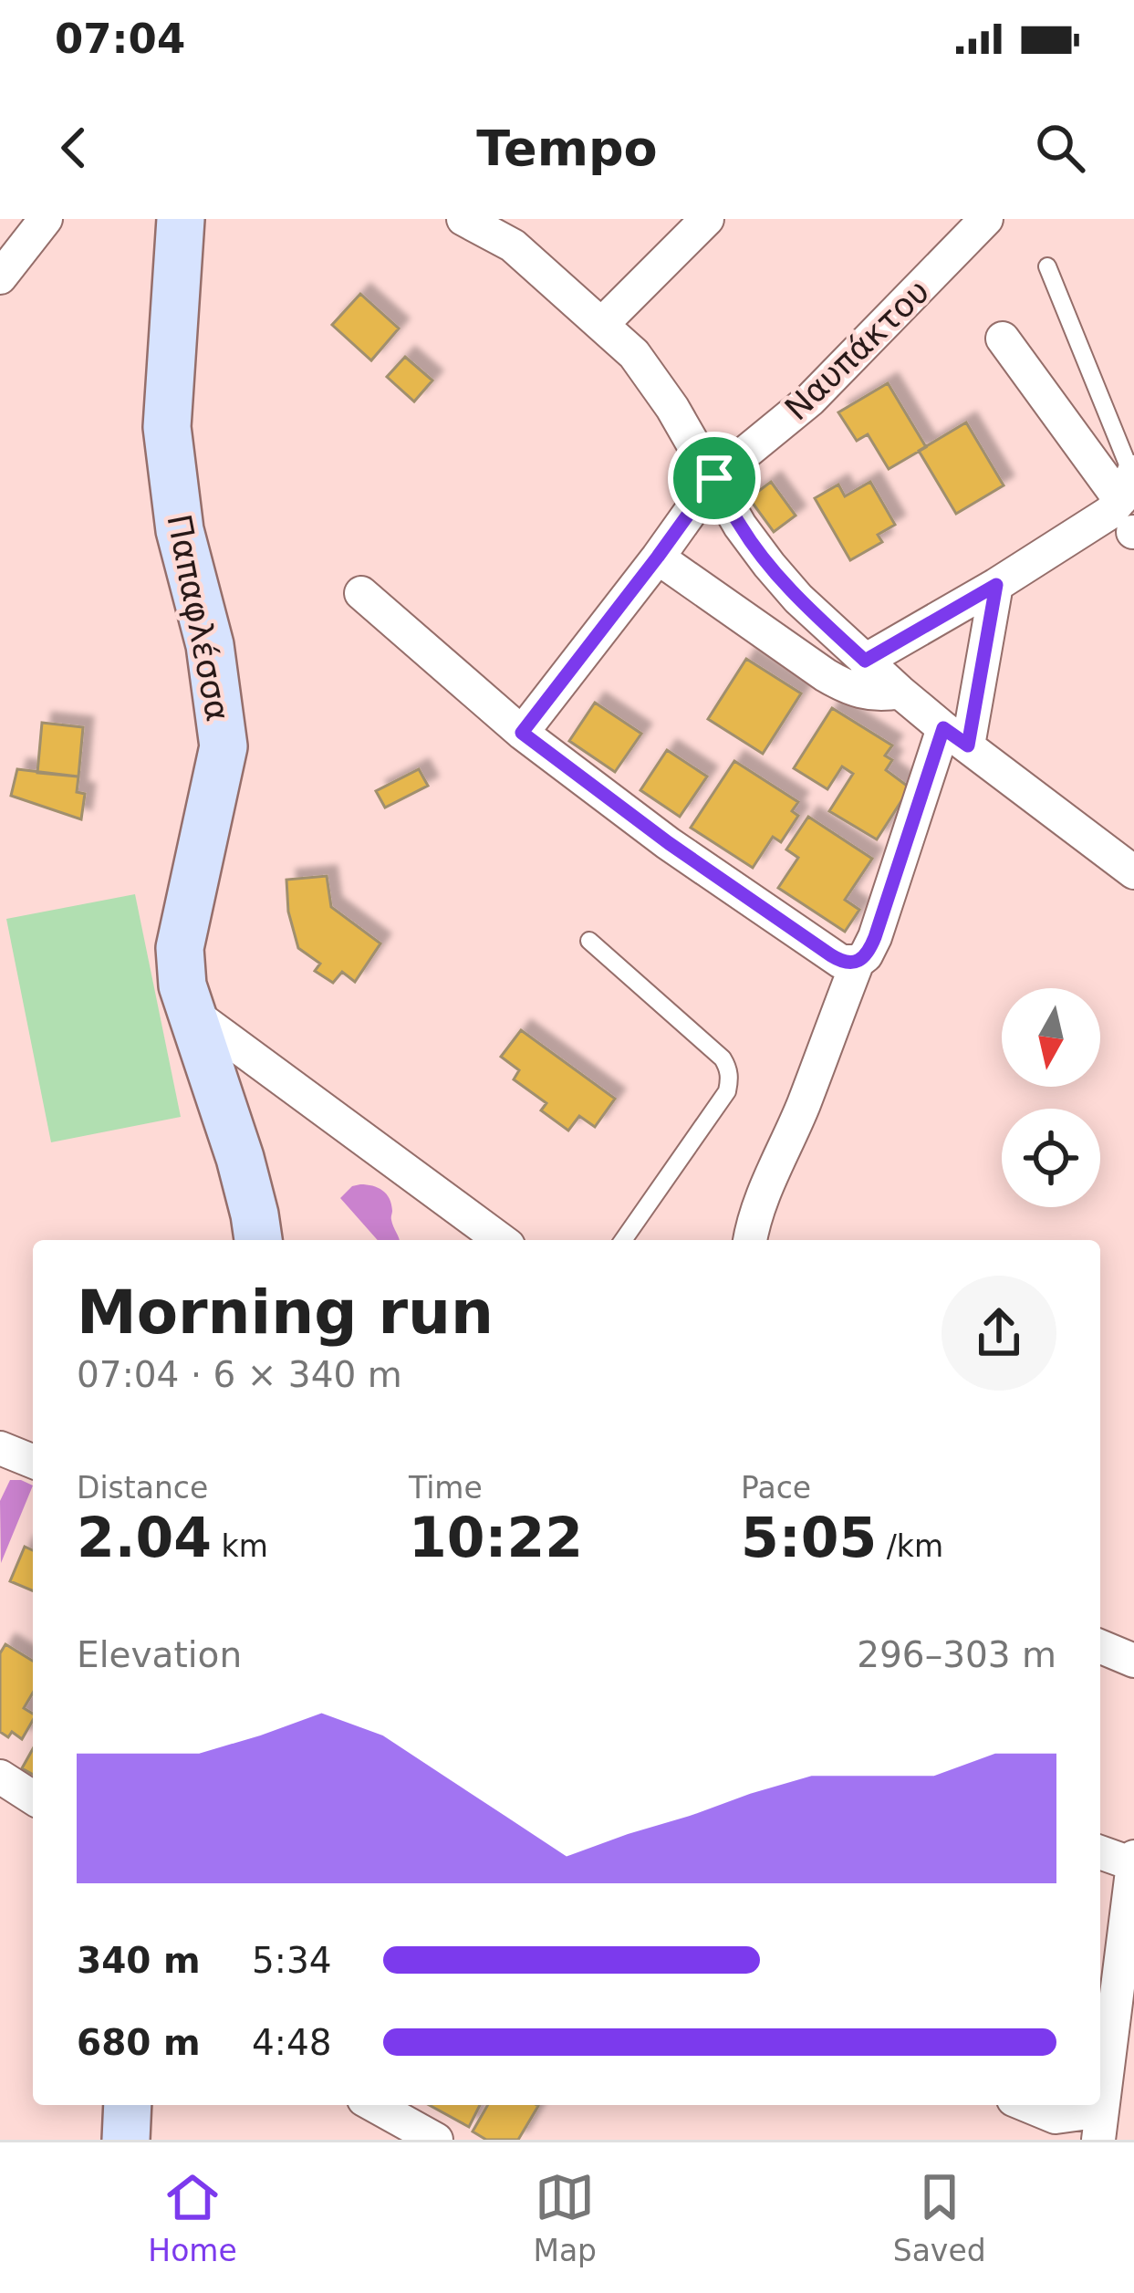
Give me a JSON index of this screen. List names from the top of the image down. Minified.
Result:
{"streets":{"street":["Ναυπάκτου","Παπαφλέσσα"]},"north":"bottom","page":{"status":"07:04","header":"Tempo","heading":["Morning run","07:04 · 6 × 340 m"],"stats":[["Distance","2.04 km"],["Time","10:22"],["Pace","5:05 /km"]],"chart":["Elevation","296–303 m"],"list":[{"name":"340 m","note":"5:34"},{"name":"680 m","note":"4:48"}],"tabs":["Home","Map","Saved"]}}
